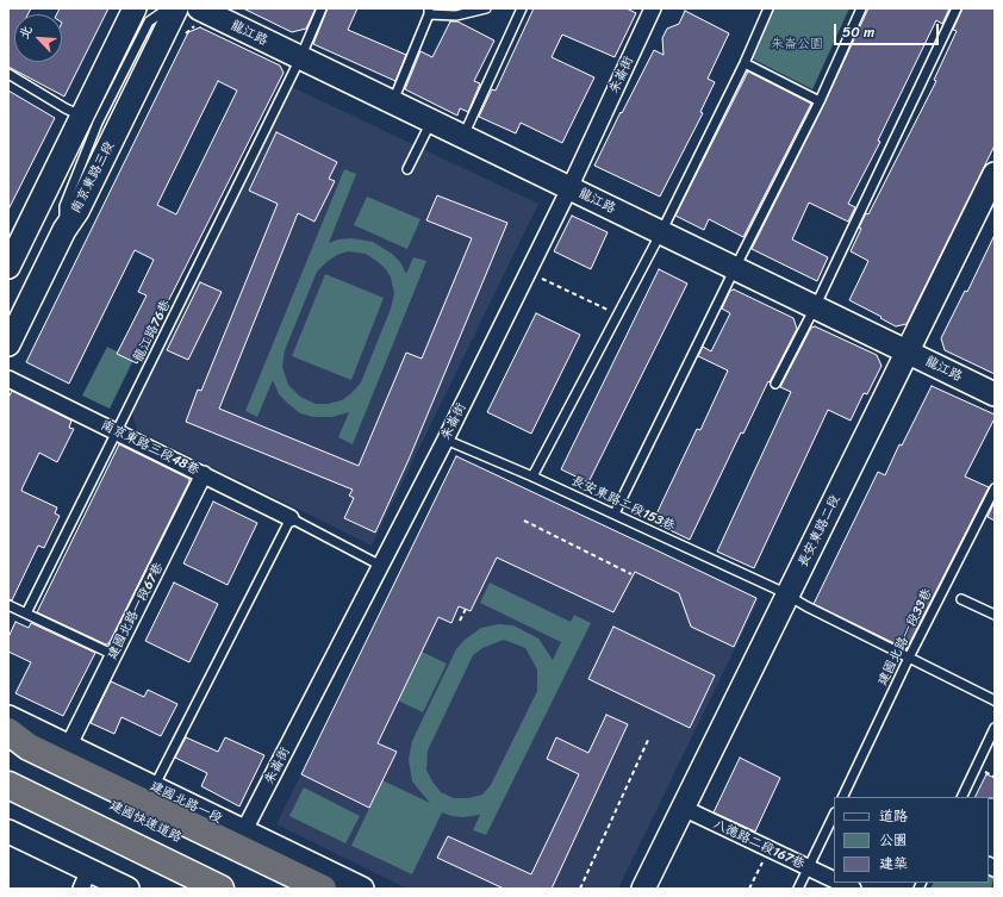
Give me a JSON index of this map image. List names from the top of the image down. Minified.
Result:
{"streets":{"highway":["建國快速道路"],"street":["龍江路","朱崙街","南京東路三段","南京東路三段48巷","長安東路二段","建國北路一段67巷","建國北路一段","八德路二段167巷"],"lane":["龍江路76巷","長安東路二段153巷","建國北路一段33巷"]},"crossings":[["龍江路","朱崙街"],["龍江路","龍江路76巷"],["龍江路","長安東路二段"],["朱崙街","長安東路二段153巷"],["朱崙街","建國北路一段"],["龍江路76巷","南京東路三段48巷"],["南京東路三段48巷","建國北路一段67巷"],["長安東路二段153巷","長安東路二段"],["長安東路二段153巷","建國北路一段33巷"],["長安東路二段","八德路二段167巷"],["建國北路一段67巷","建國北路一段"]],"parks":["朱崙公園"],"legend":["道路","公園","建築"],"scale_bar":"50 m","north":"top left"}
